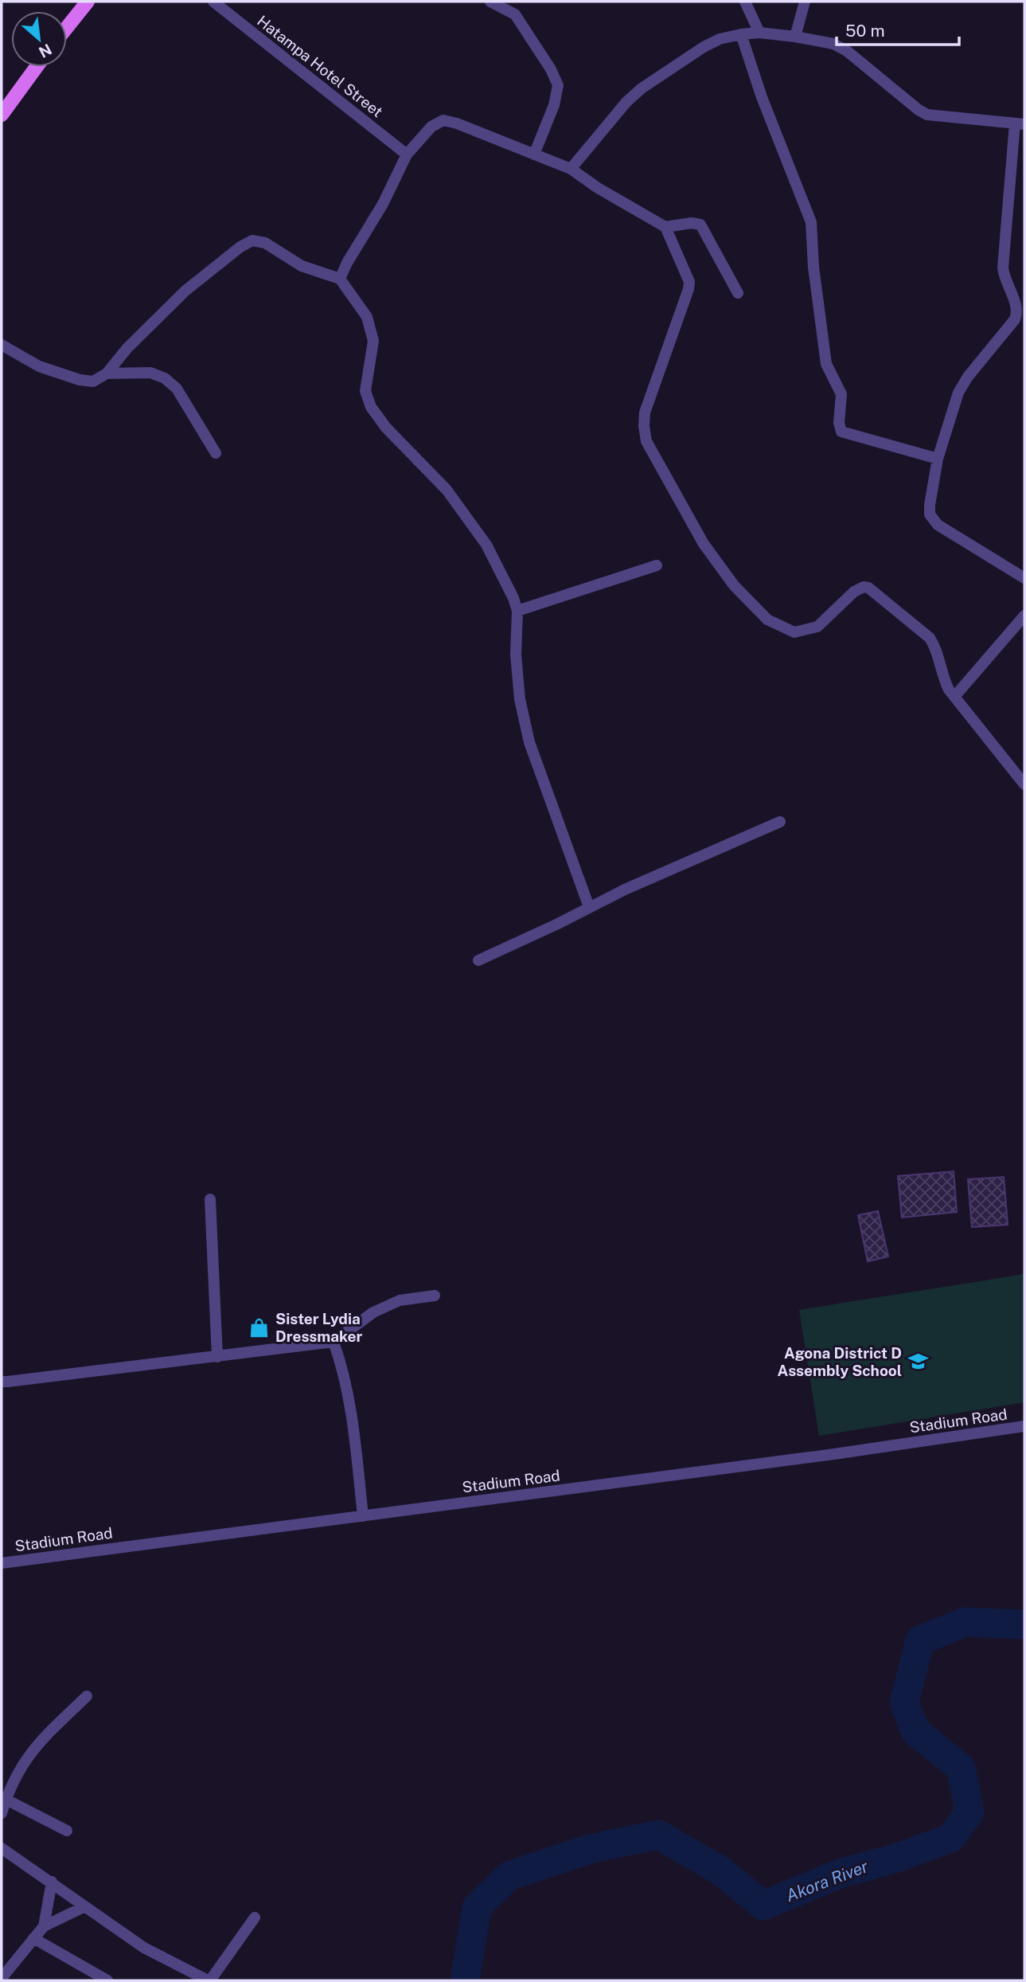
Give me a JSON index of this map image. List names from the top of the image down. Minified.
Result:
{"streets":{"street":["Hatampa Hotel Street","Stadium Road"]},"water":["Akora River"],"places":{"shop":["Sister Lydia Dressmaker"],"school or university":["Agona District D Assembly School"]},"scale_bar":"50 m","north":"bottom right"}
